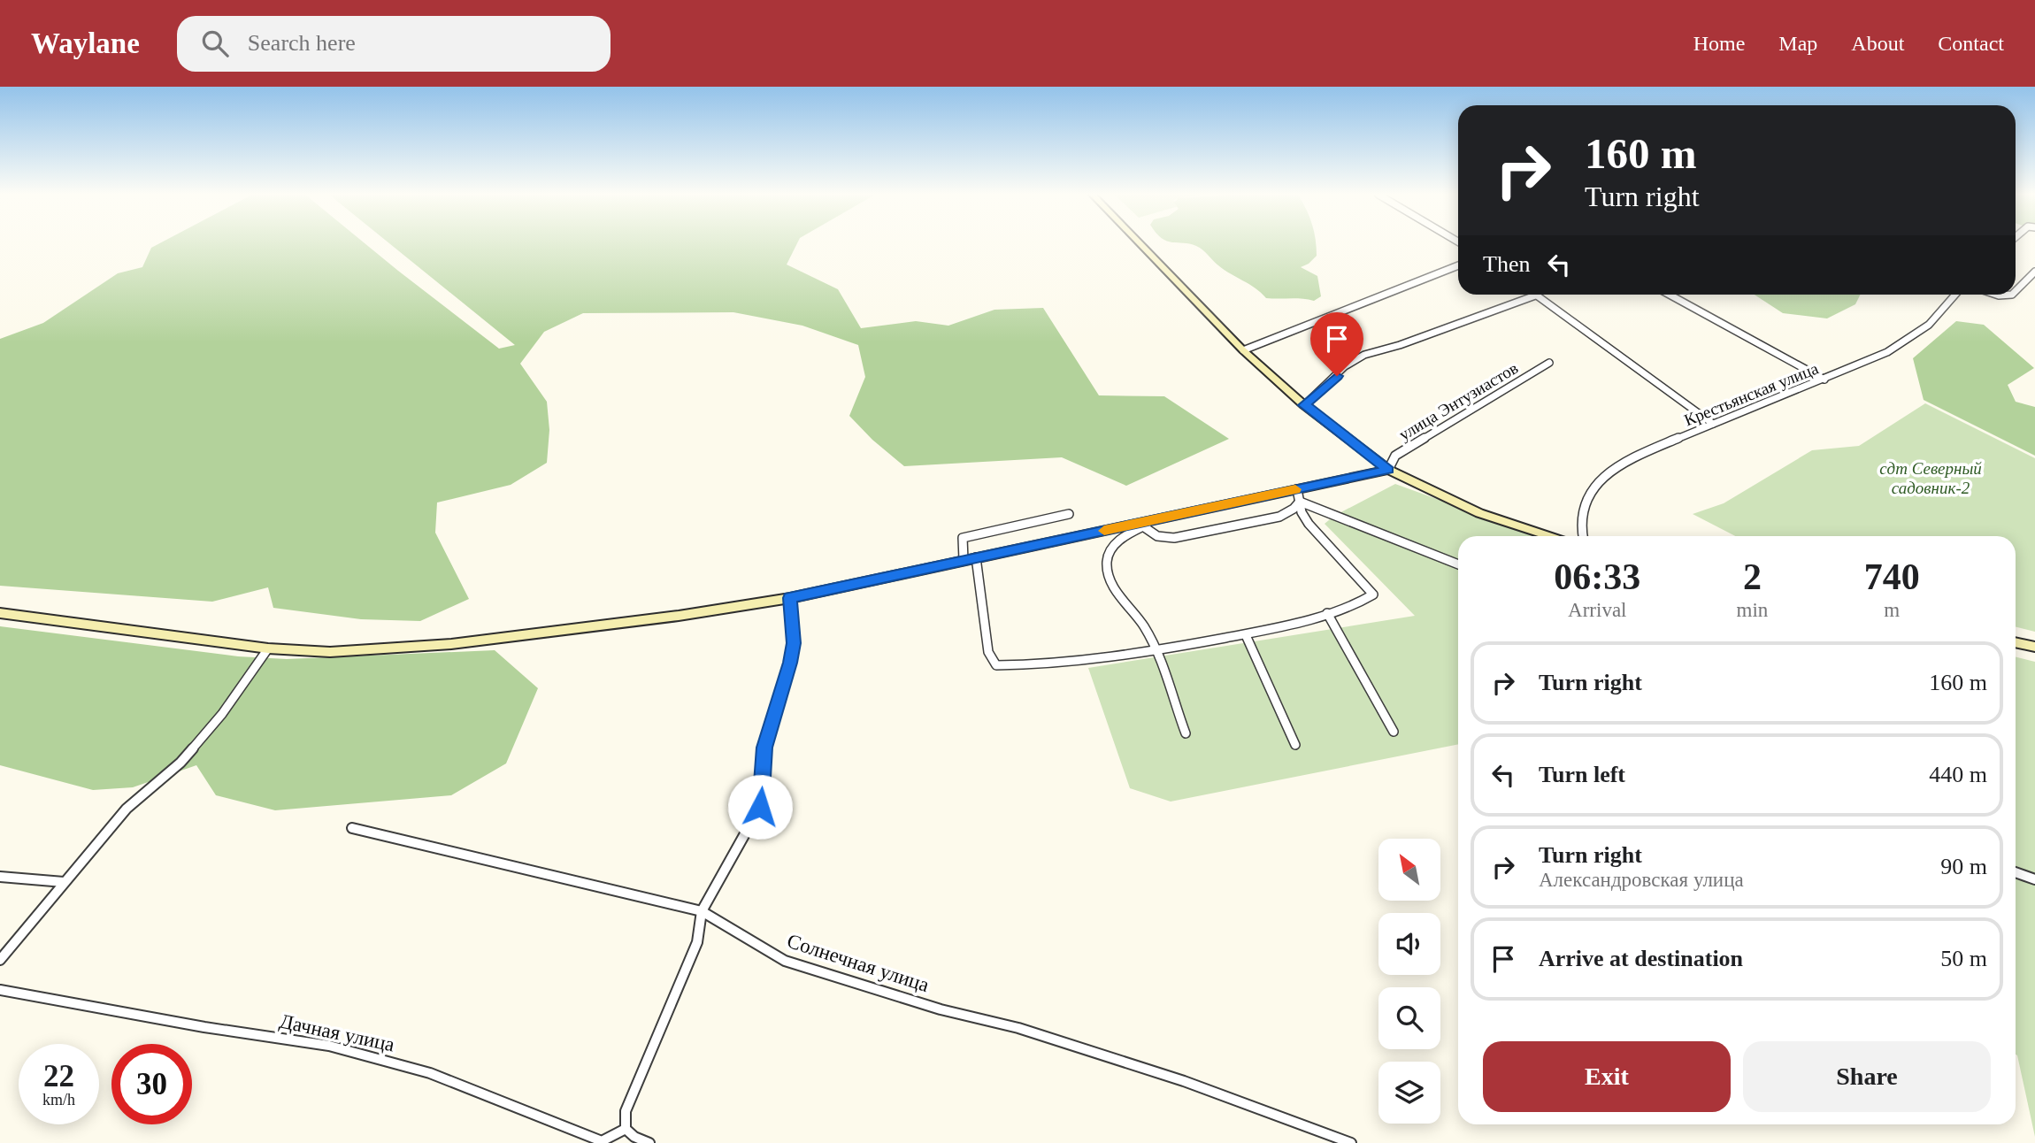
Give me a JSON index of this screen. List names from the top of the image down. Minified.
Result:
{"streets":{"street":["Крестьянская улица","улица Энтузиастов","Солнечная улица","Дачная улица"]},"parks":["сдт Северный садовник-2"],"north":"top left","page":{"header":"Waylane","search":"Search here","nav":["Home","Map","About","Contact"],"turn":["160 m","Turn right"],"then":"Then","eta":["06:33","Arrival","2","min","740","m"],"list":[{"name":"Turn right","value":"160 m"},{"name":"Turn left","value":"440 m"},{"name":"Turn right","note":"Александровская улица","value":"90 m"},{"name":"Arrive at destination","value":"50 m"}],"buttons":["Exit","Share"],"speed":"22 km/h","limit":"30"}}
